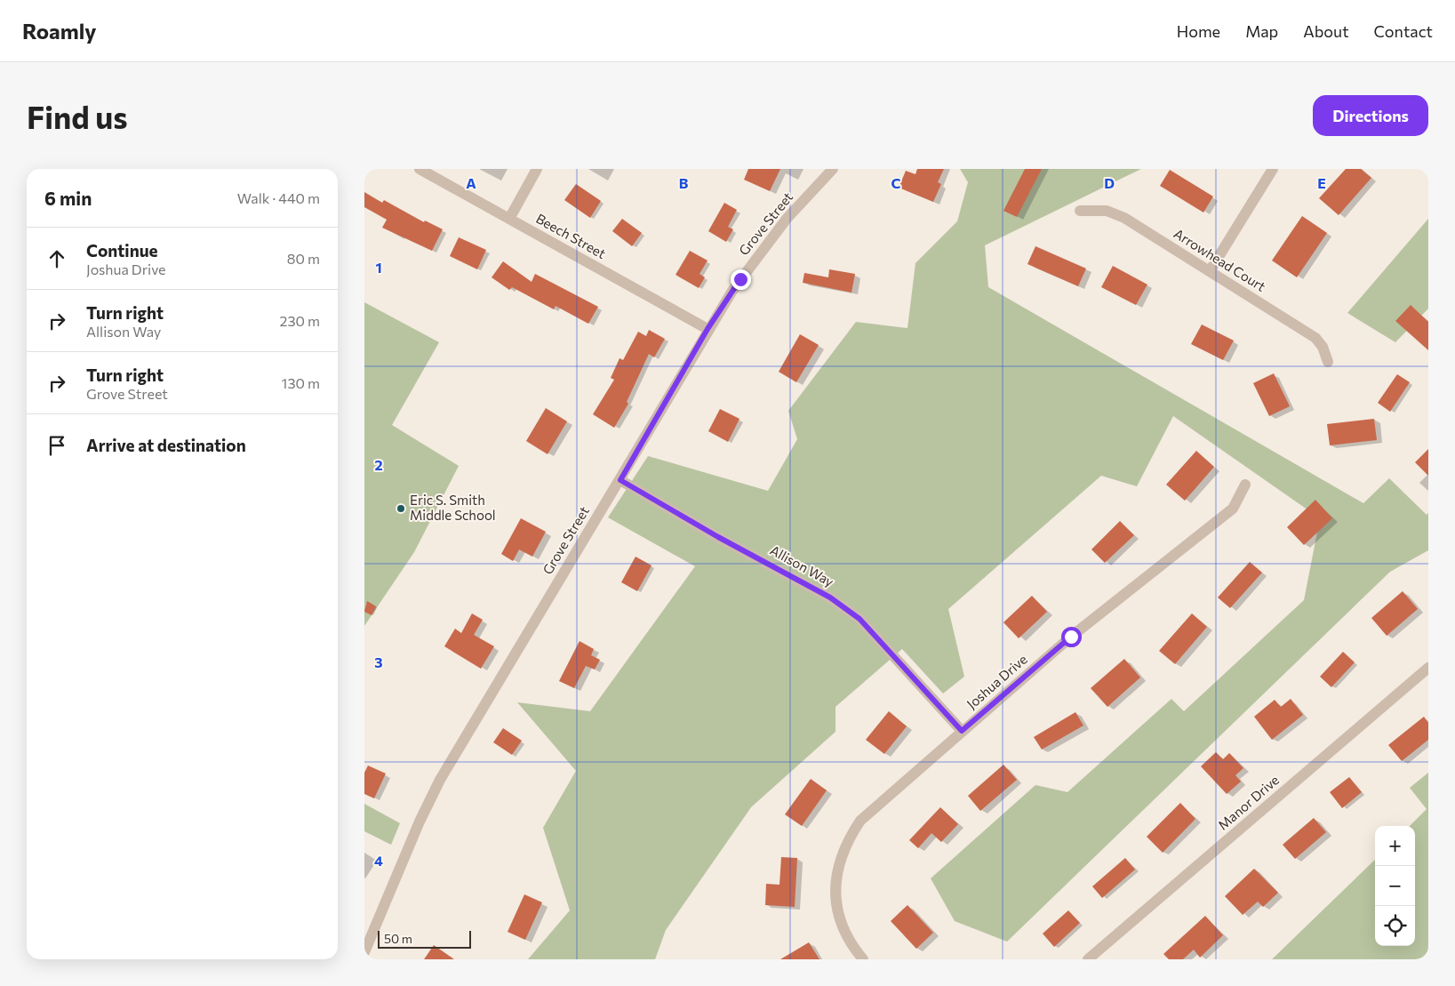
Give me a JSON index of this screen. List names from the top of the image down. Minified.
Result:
{"streets":{"street":["Grove Street","Beech Street","Arrowhead Court","Allison Way","Joshua Drive","Manor Drive"]},"crossings":[["Grove Street","Beech Street"],["Grove Street","Allison Way"],["Allison Way","Joshua Drive"]],"places":["Eric S. Smith Middle School"],"scale_bar":"50 m","page":{"header":"Roamly","nav":["Home","Map","About","Contact"],"buttons":"Directions","title":"Find us","heading":["6 min","Walk · 440 m"],"list":[["Continue","Joshua Drive","80 m"],["Turn right","Allison Way","230 m"],["Turn right","Grove Street","130 m"],"Arrive at destination"],"map_buttons":["+","−"],"scale":"50 m"},"grid":{"columns":["A","B","C","D","E"],"rows":["1","2","3","4"]}}
